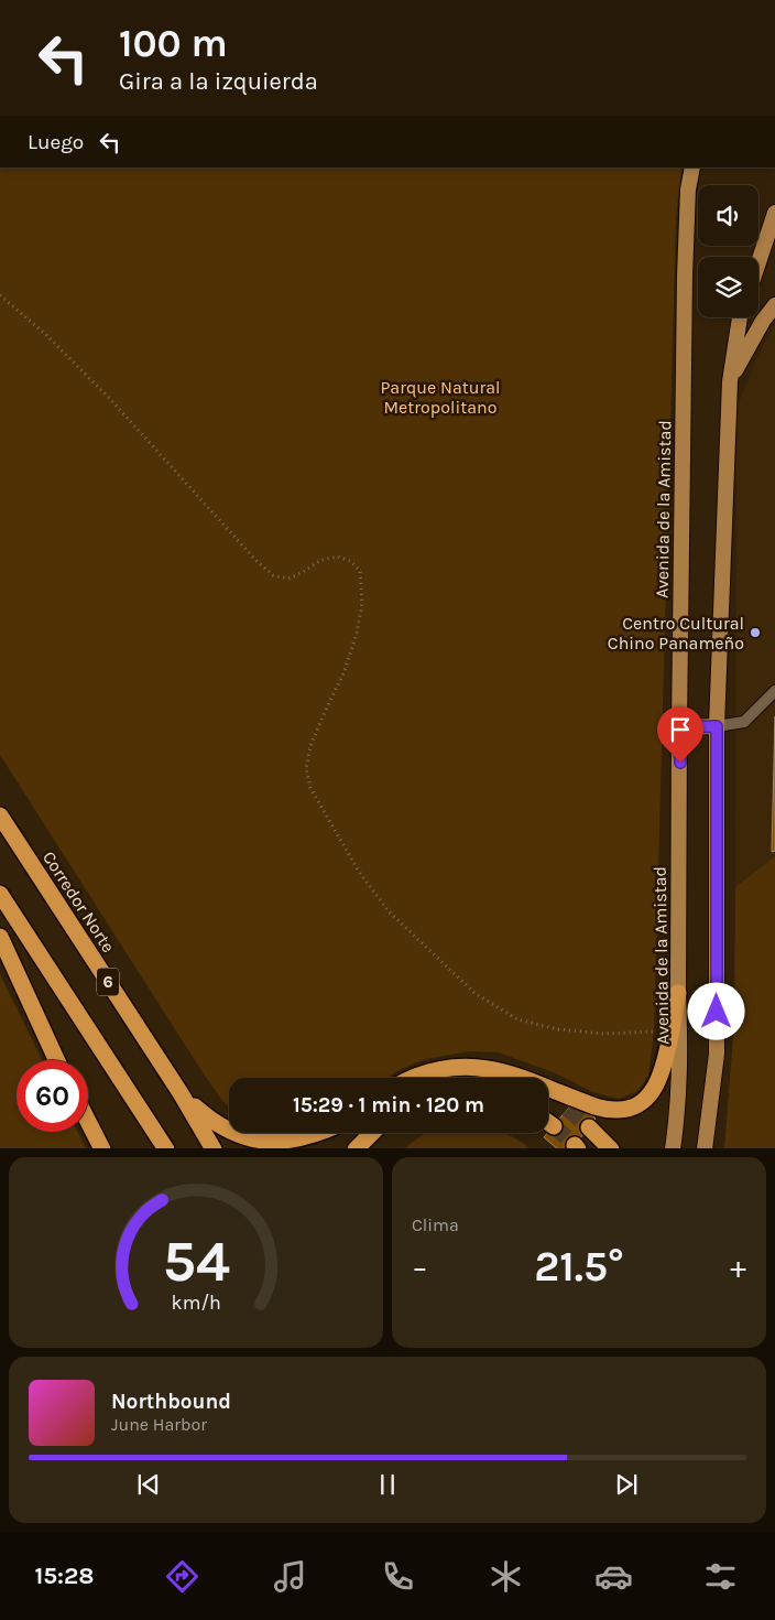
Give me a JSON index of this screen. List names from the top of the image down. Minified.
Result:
{"streets":{"highway":["Corredor Norte","6"],"main road":["Avenida de la Amistad"]},"parks":["Parque Natural Metropolitano"],"places":["Centro Cultural Chino Panameño"],"page":{"turn":["100 m","Gira a la izquierda"],"then":"Luego","limit":"60","trip":"15:29 · 1 min · 120 m","tile":"Clima","heat":["−","21.5°","+"],"song":["Northbound","June Harbor"],"tabs":"15:28","gauge":["54","km/h"]}}
